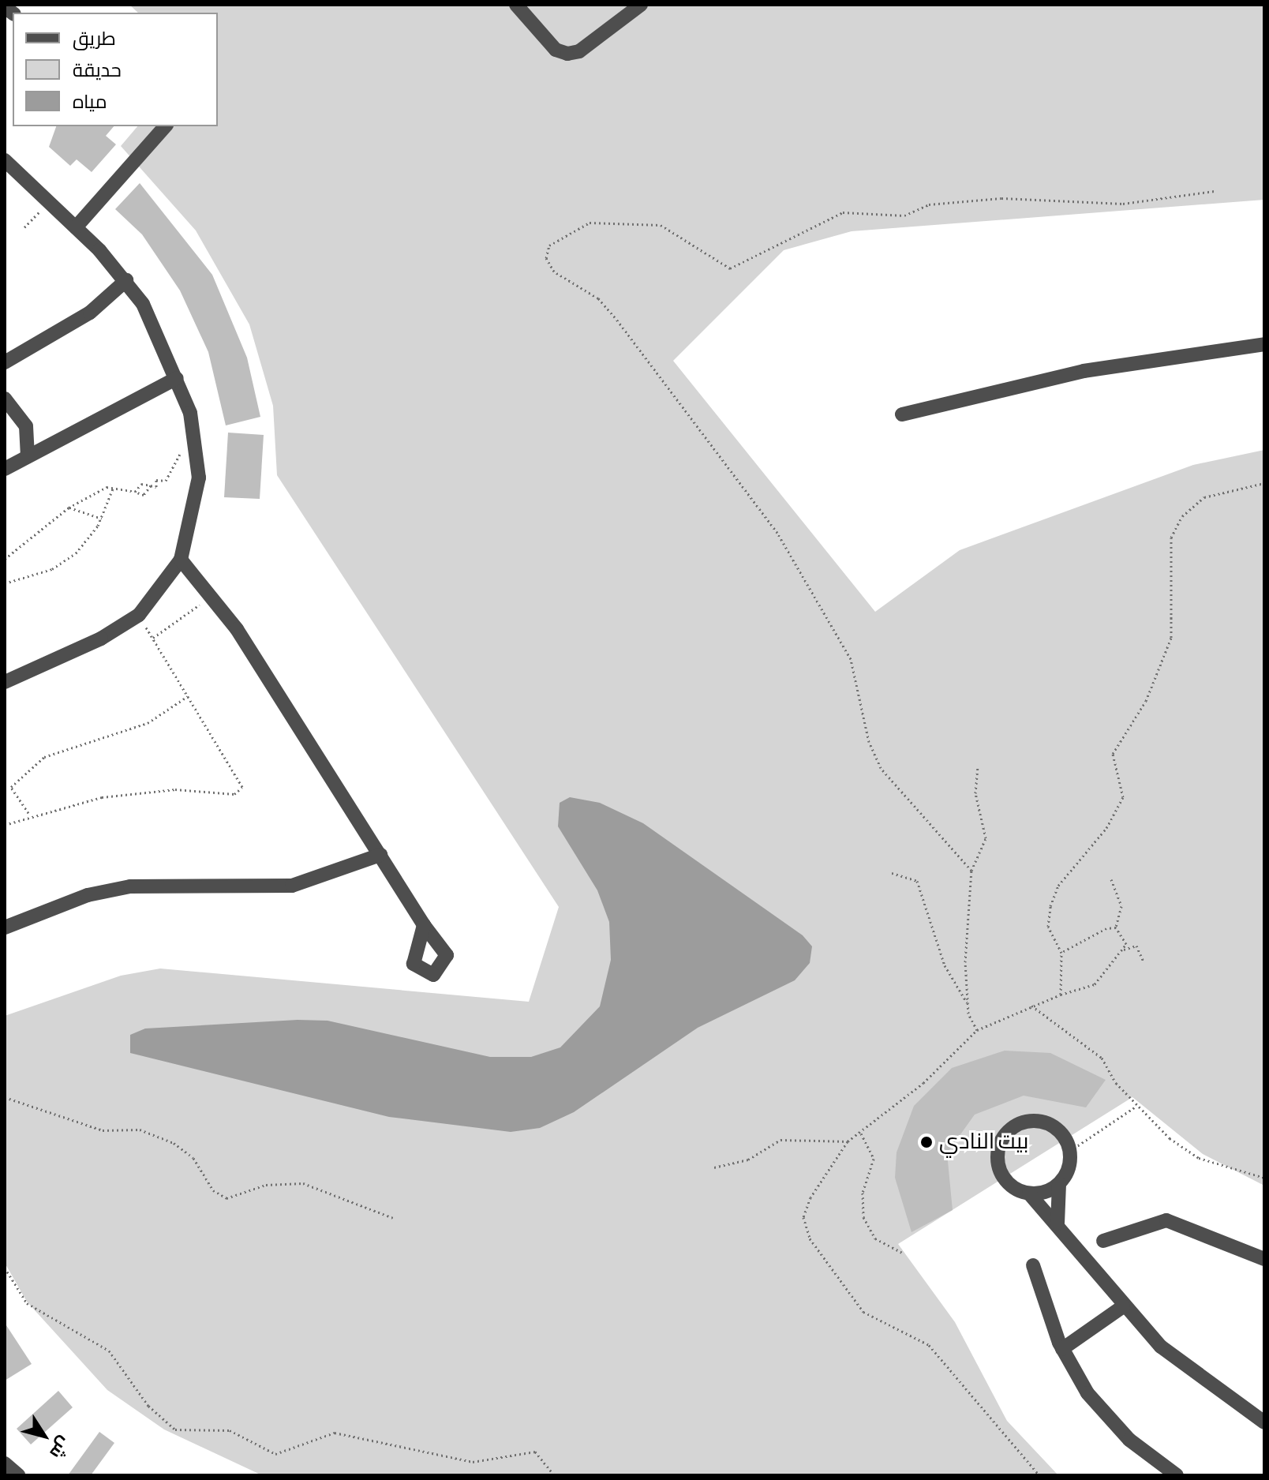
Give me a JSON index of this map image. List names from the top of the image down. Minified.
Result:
{"places":["بيت النادي"],"legend":["طريق","حديقة","مياه"],"north":"bottom right"}
